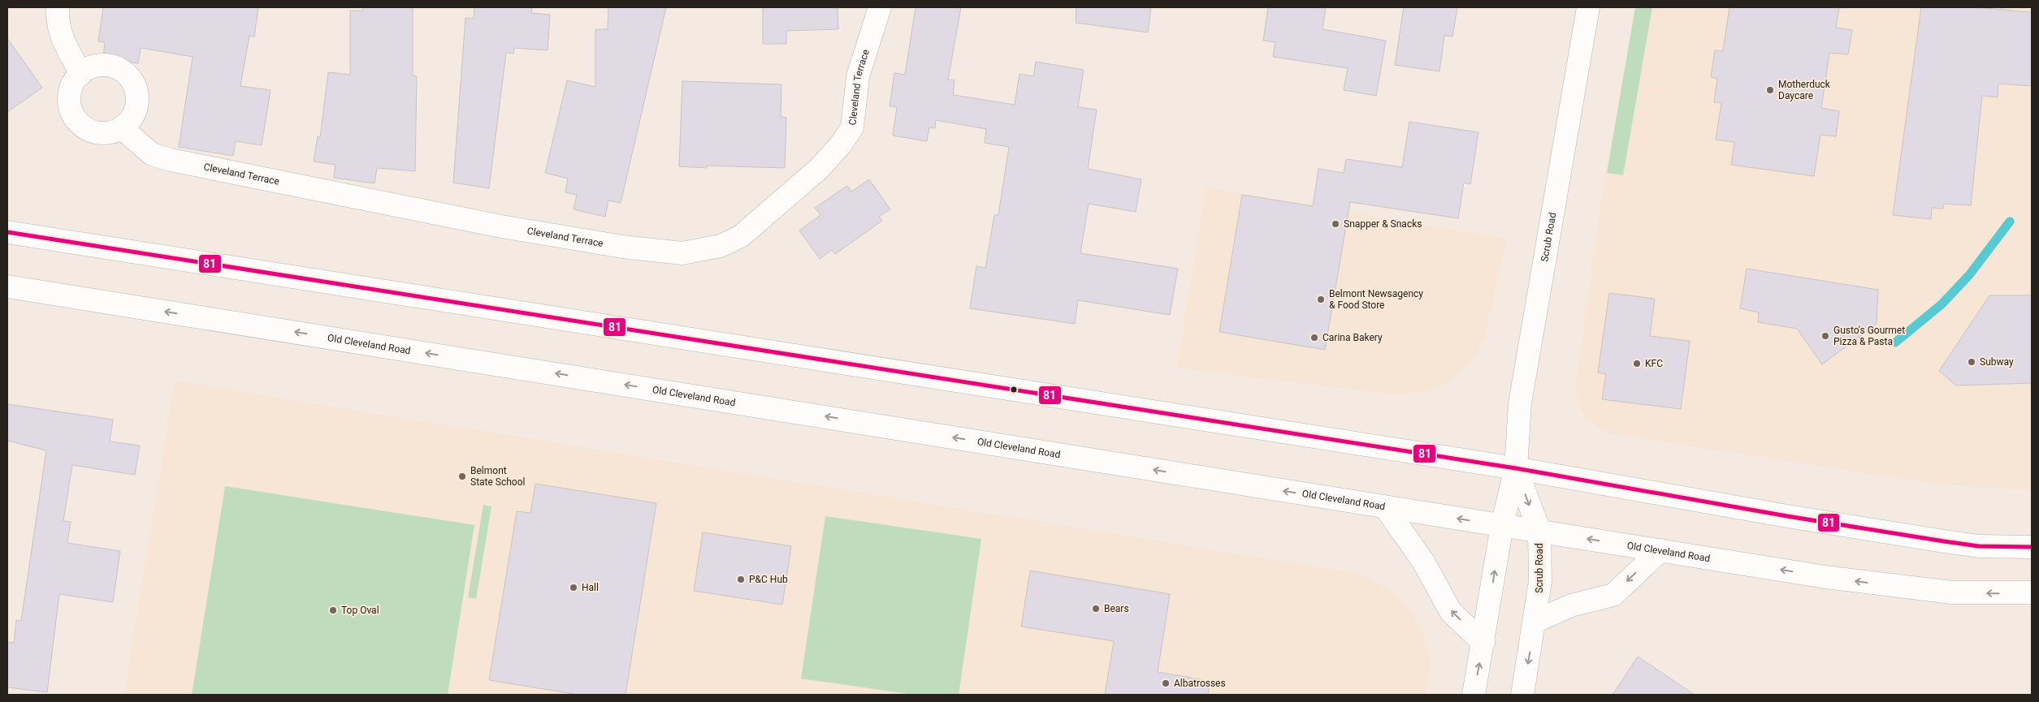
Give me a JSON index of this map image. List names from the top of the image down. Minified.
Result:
{"streets":{"main road":["Cleveland Terrace","Scrub Road","Old Cleveland Road"]},"crossings":[["Scrub Road","Old Cleveland Road"]],"places":["Motherduck Daycare","Snapper & Snacks","Belmont Newsagency & Food Store","Gusto's Gourmet Pizza & Pasta","Carina Bakery","Subway","KFC","Belmont State School","P&C Hub","Hall","Bears","Top Oval","Albatrosses"],"lines":["transit line 81"]}
